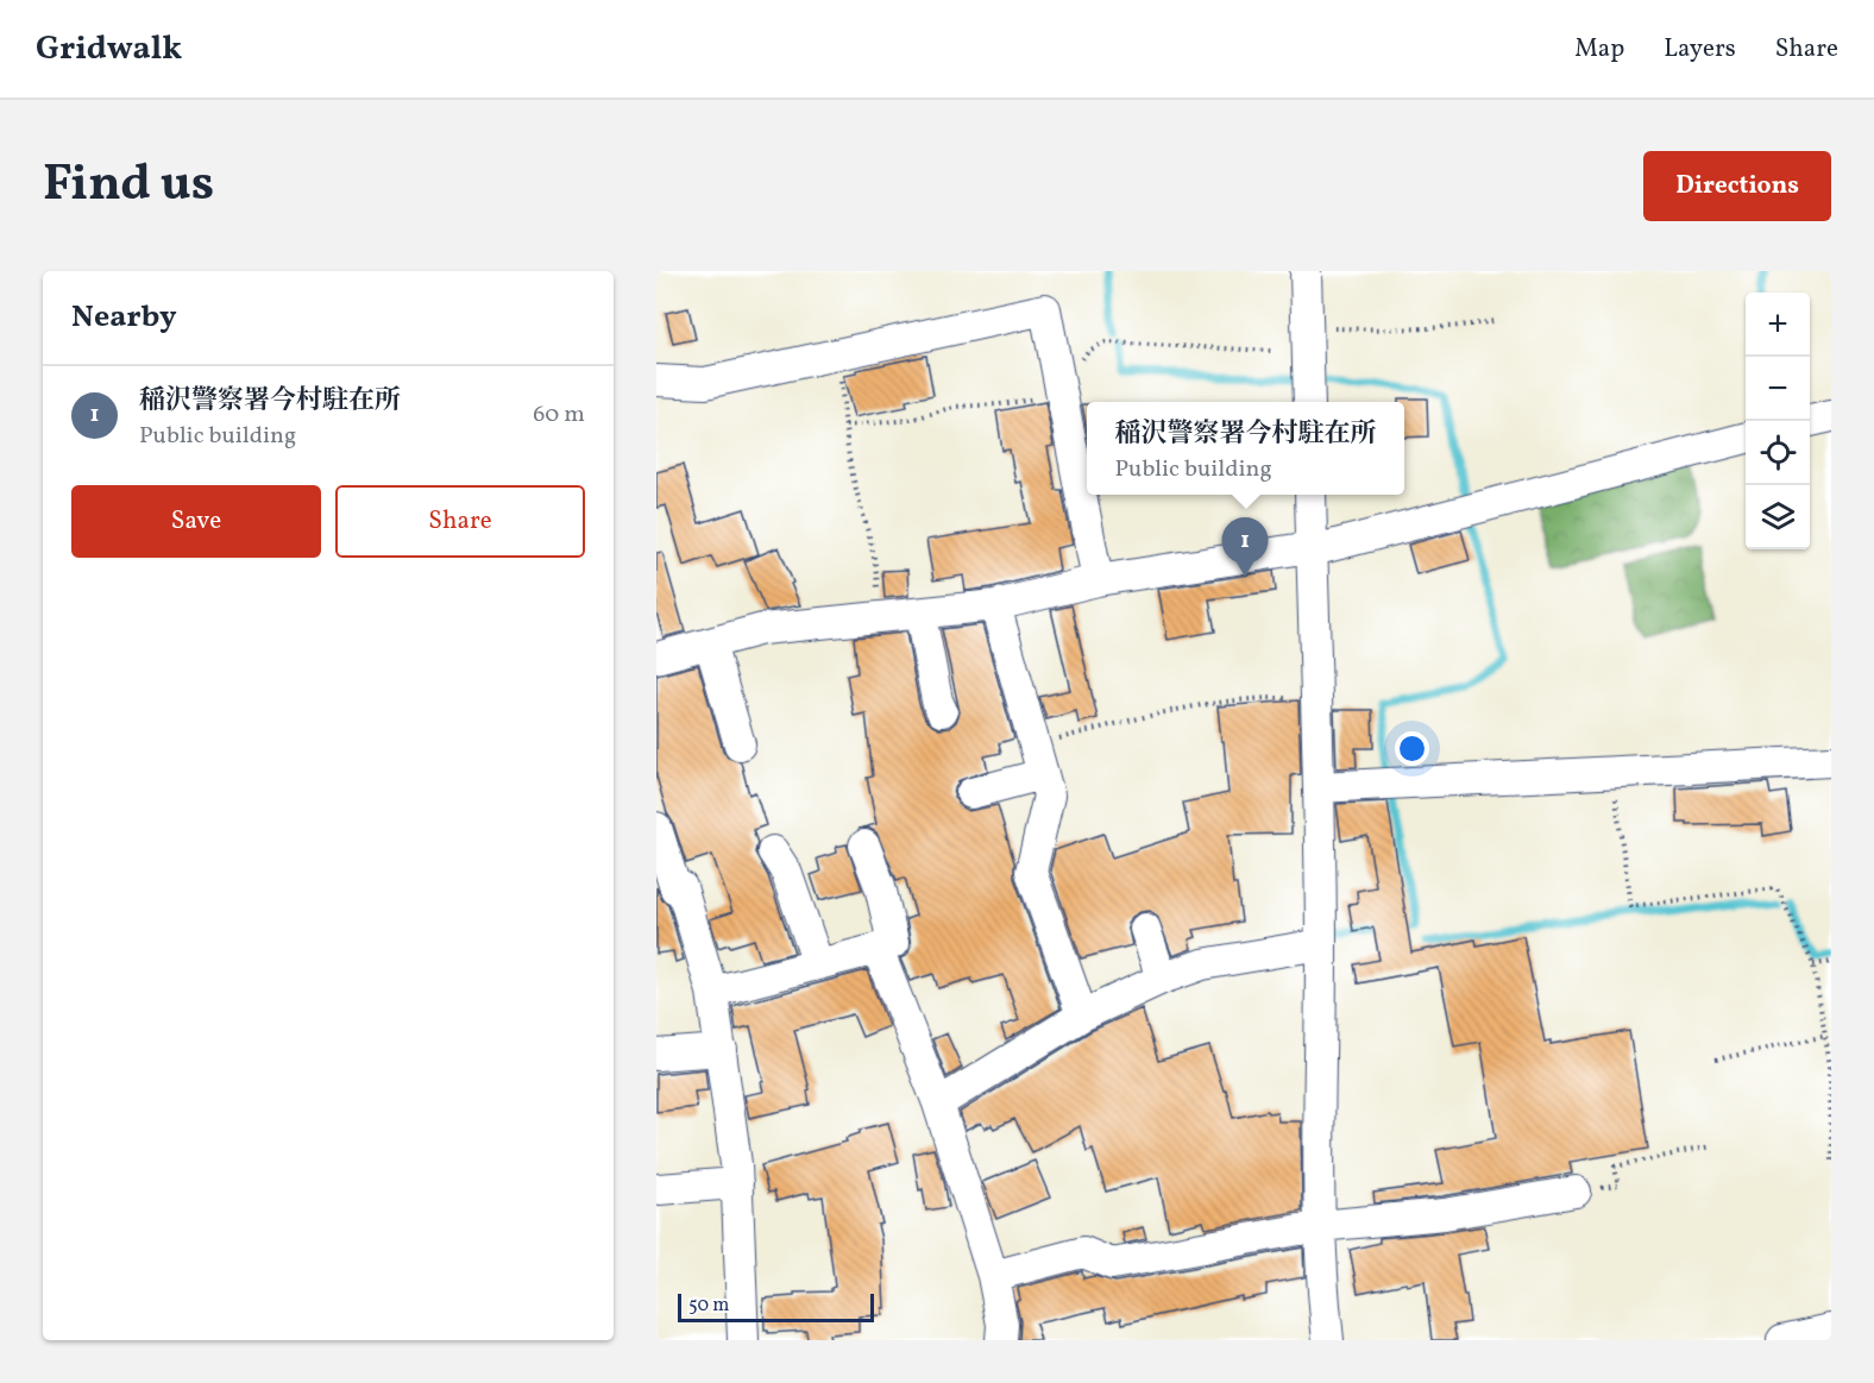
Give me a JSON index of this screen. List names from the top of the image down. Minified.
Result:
{"scale_bar":"50 m","page":{"header":"Gridwalk","nav":["Map","Layers","Share"],"title":"Find us","buttons":["Directions",["Save","Share"]],"heading":"Nearby","map_buttons":["+","−"],"list":[{"mark":"1","name":"稲沢警察署今村駐在所","note":"Public building","value":"60 m"}],"popup":["稲沢警察署今村駐在所","Public building"],"pins":"1","scale":"50 m"}}
